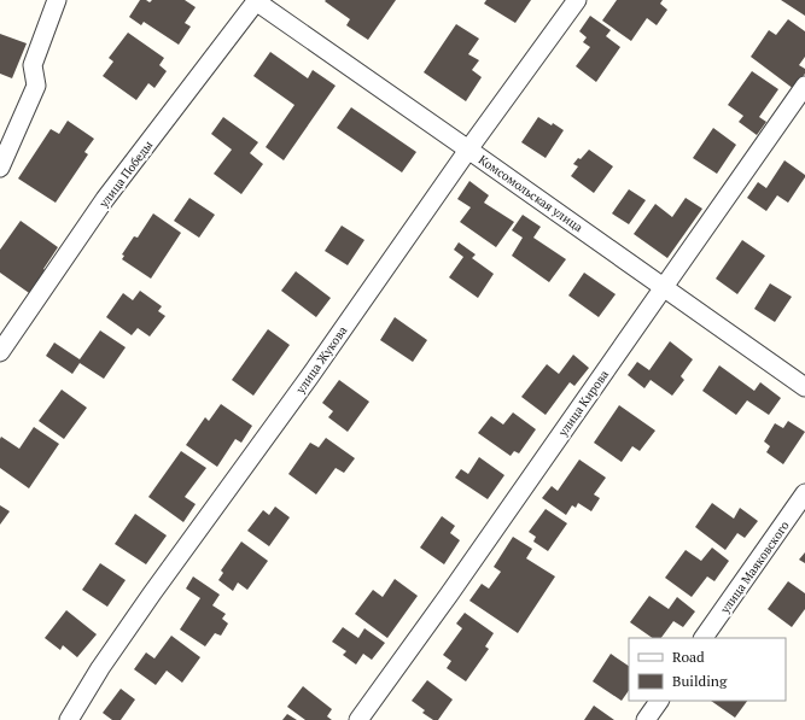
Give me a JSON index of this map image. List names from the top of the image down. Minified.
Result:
{"streets":{"street":["улица Победы","Комсомольская улица","улица Жукова","улица Кирова","улица Маяковского"]},"crossings":[["улица Победы","Комсомольская улица"],["Комсомольская улица","улица Жукова"],["Комсомольская улица","улица Кирова"]],"legend":["Road","Building"]}
